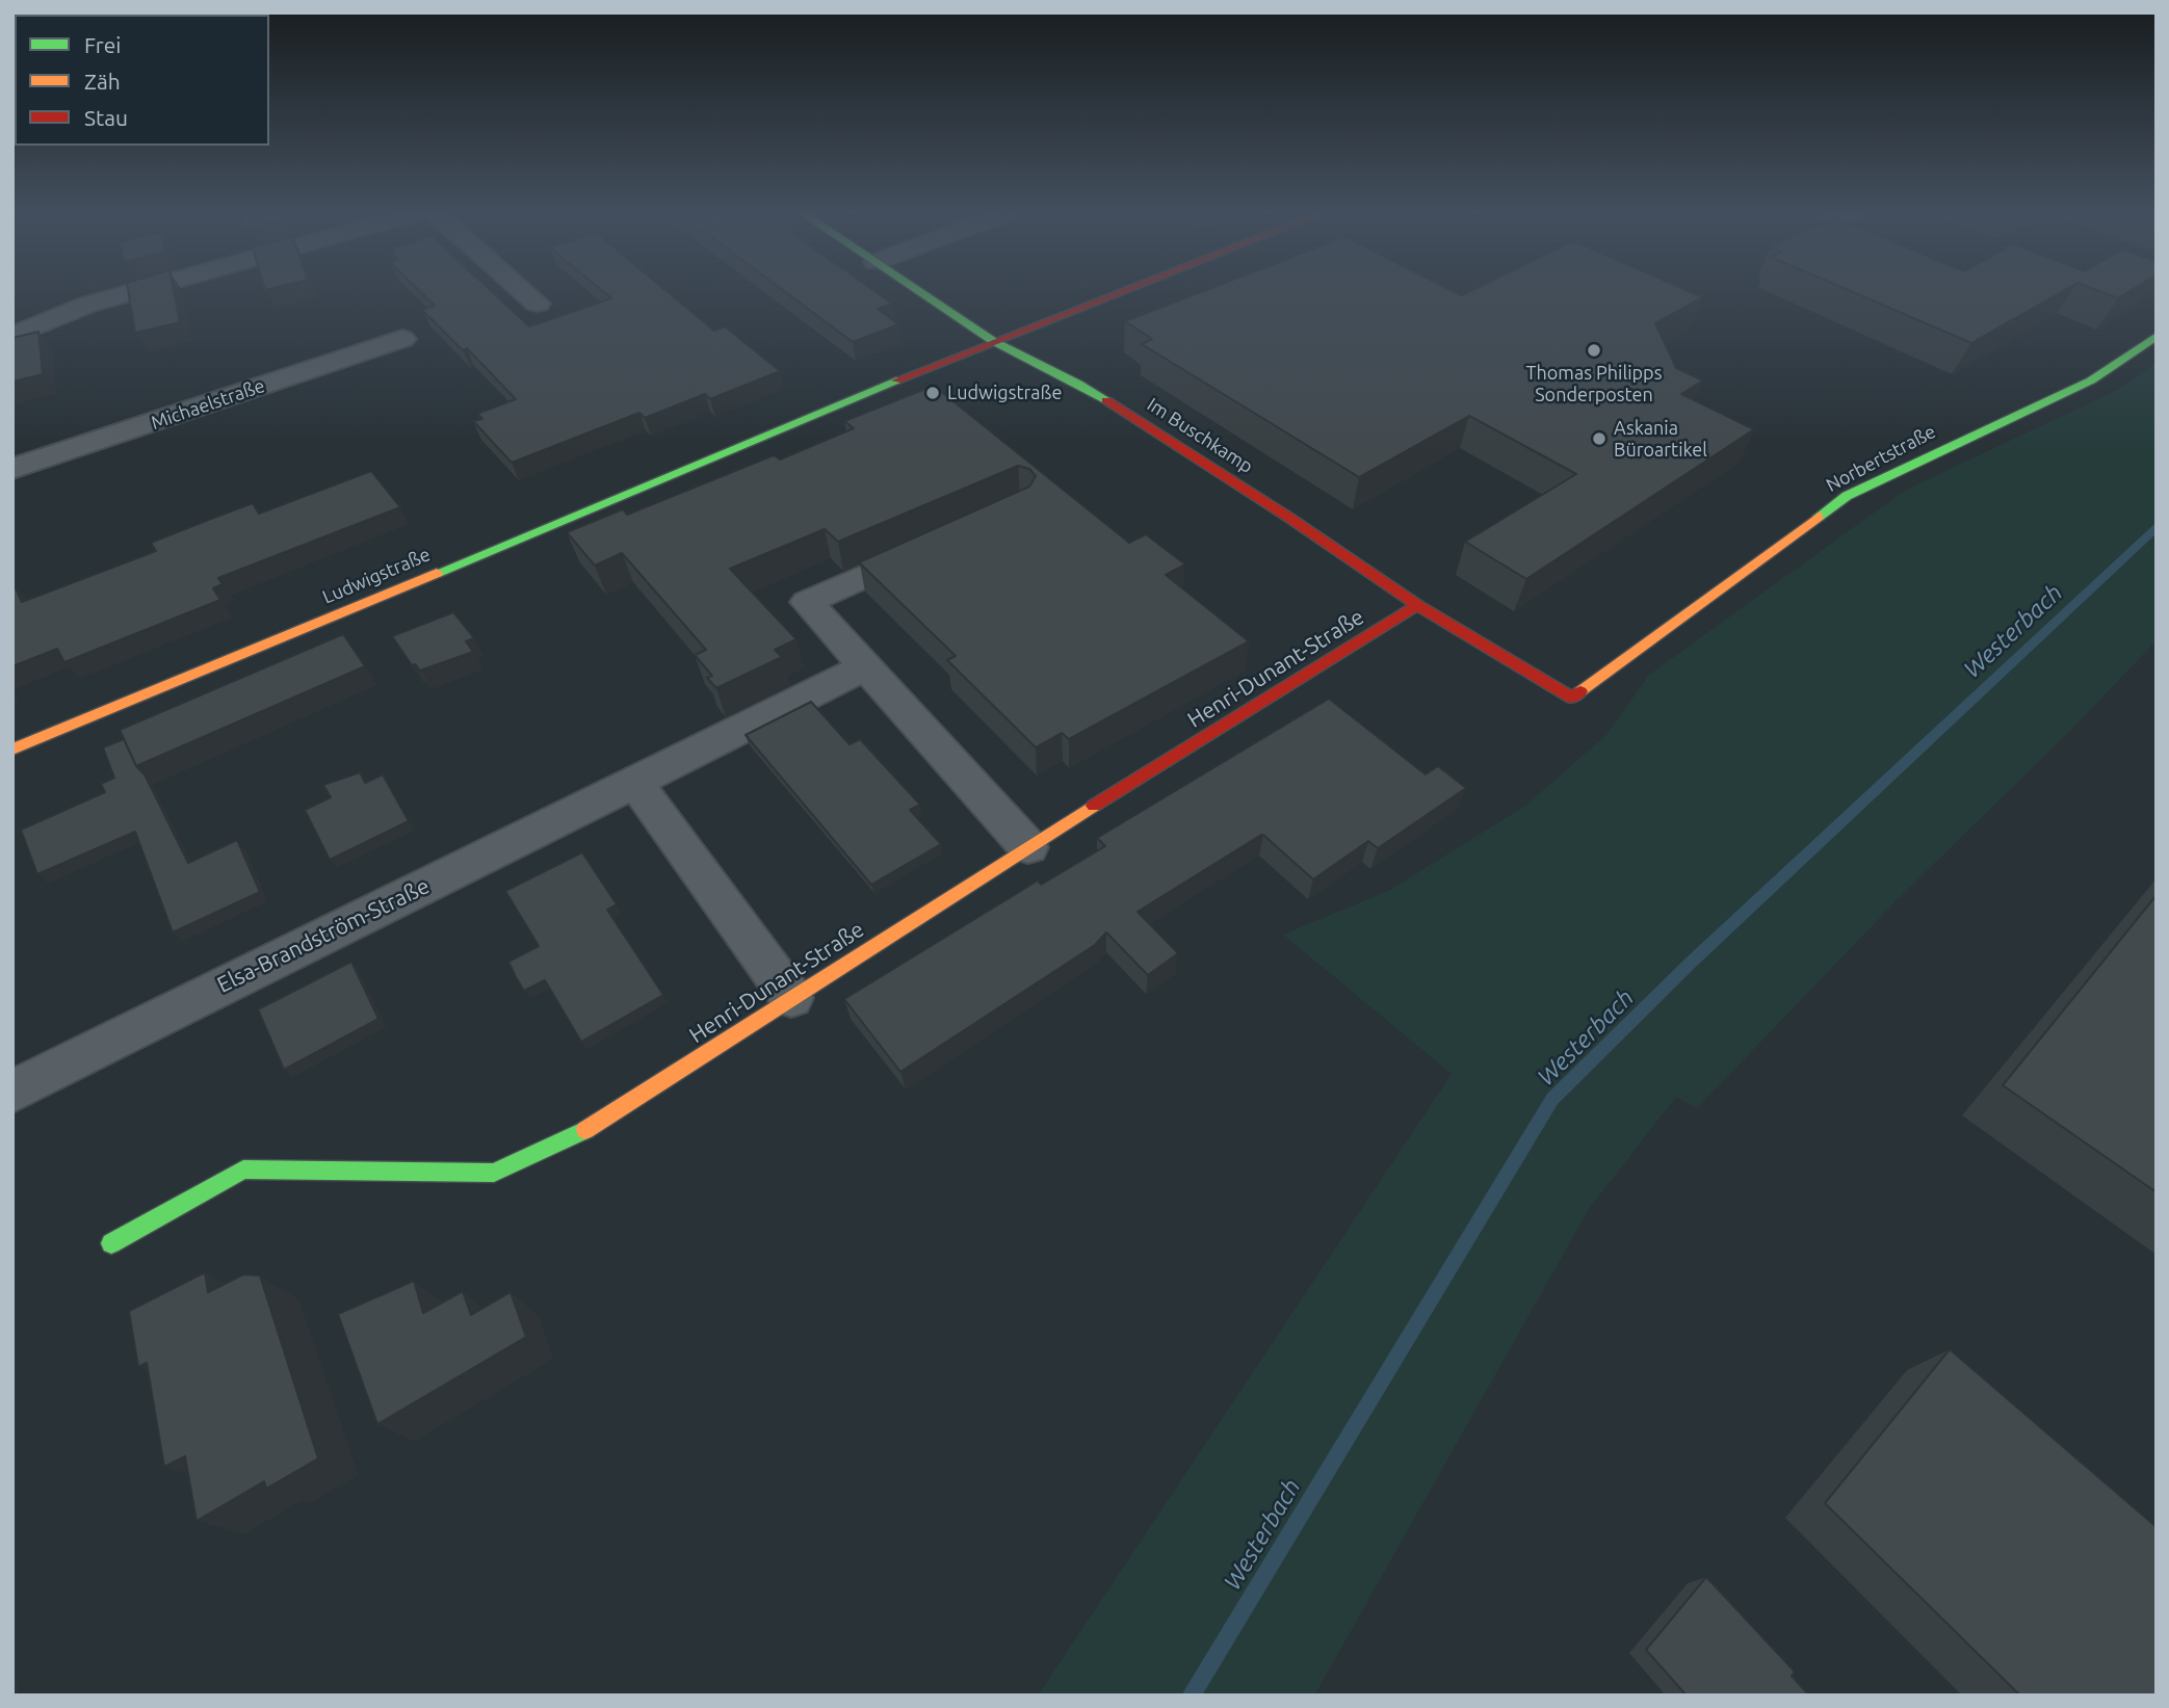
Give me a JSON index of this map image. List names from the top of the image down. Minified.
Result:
{"streets":{"street":["Michaelstraße","Im Buschkamp","Norbertstraße","Ludwigstraße","Henri-Dunant-Straße","Elsa-Brandström-Straße"]},"crossings":[["Im Buschkamp","Norbertstraße"],["Im Buschkamp","Ludwigstraße"],["Im Buschkamp","Henri-Dunant-Straße"]],"water":["Westerbach"],"places":["Thomas Philipps Sonderposten","Ludwigstraße","Askania Büroartikel"],"legend":["Frei","Zäh","Stau"]}
